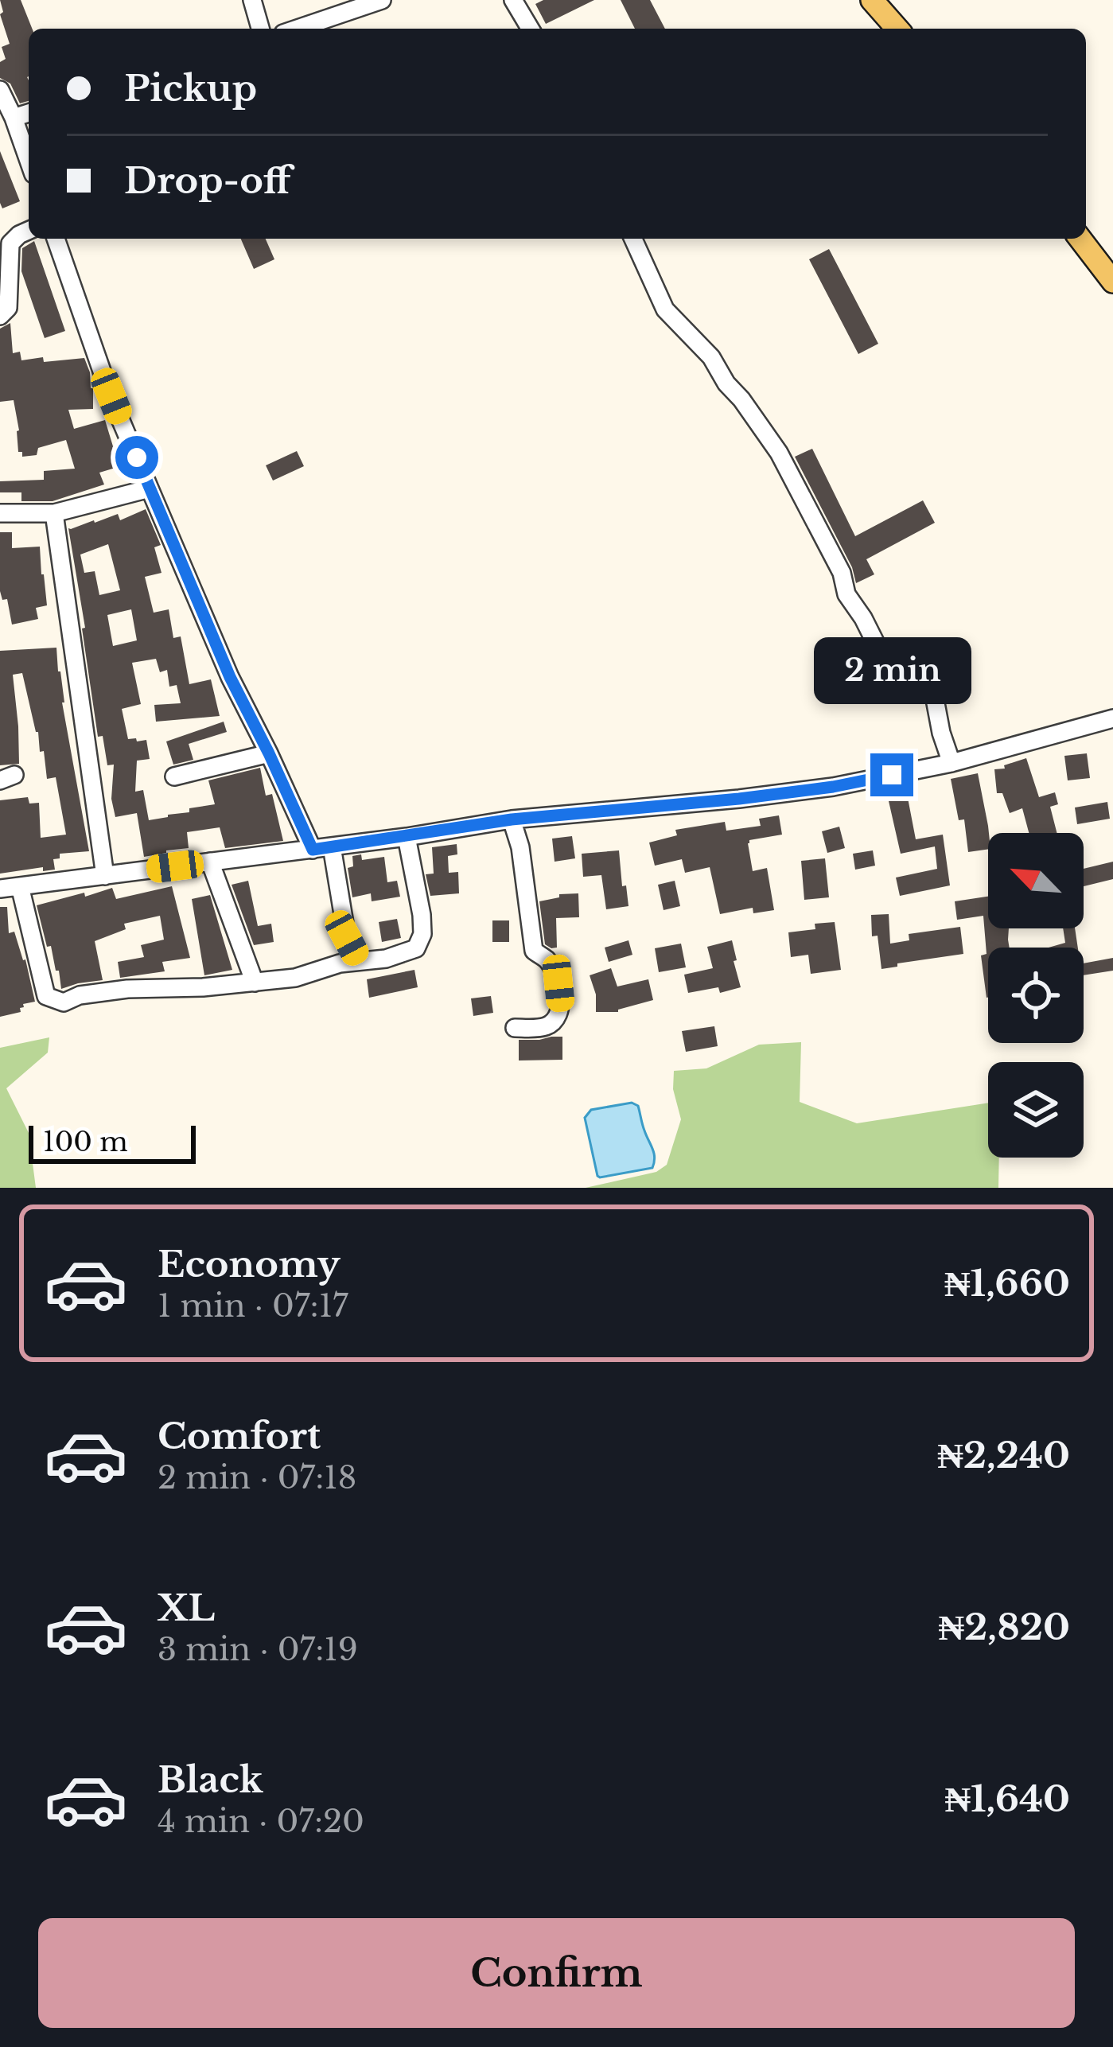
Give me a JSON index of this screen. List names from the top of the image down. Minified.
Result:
{"scale_bar":"100 m","north":"top left","page":{"banner":["Pickup","Drop-off"],"bubble":"2 min","scale":"100 m","list":[{"name":"Economy","note":"1 min · 07:17","value":"₦1,660"},{"name":"Comfort","note":"2 min · 07:18","value":"₦2,240"},{"name":"XL","note":"3 min · 07:19","value":"₦2,820"},{"name":"Black","note":"4 min · 07:20","value":"₦1,640"}],"buttons":"Confirm"}}
